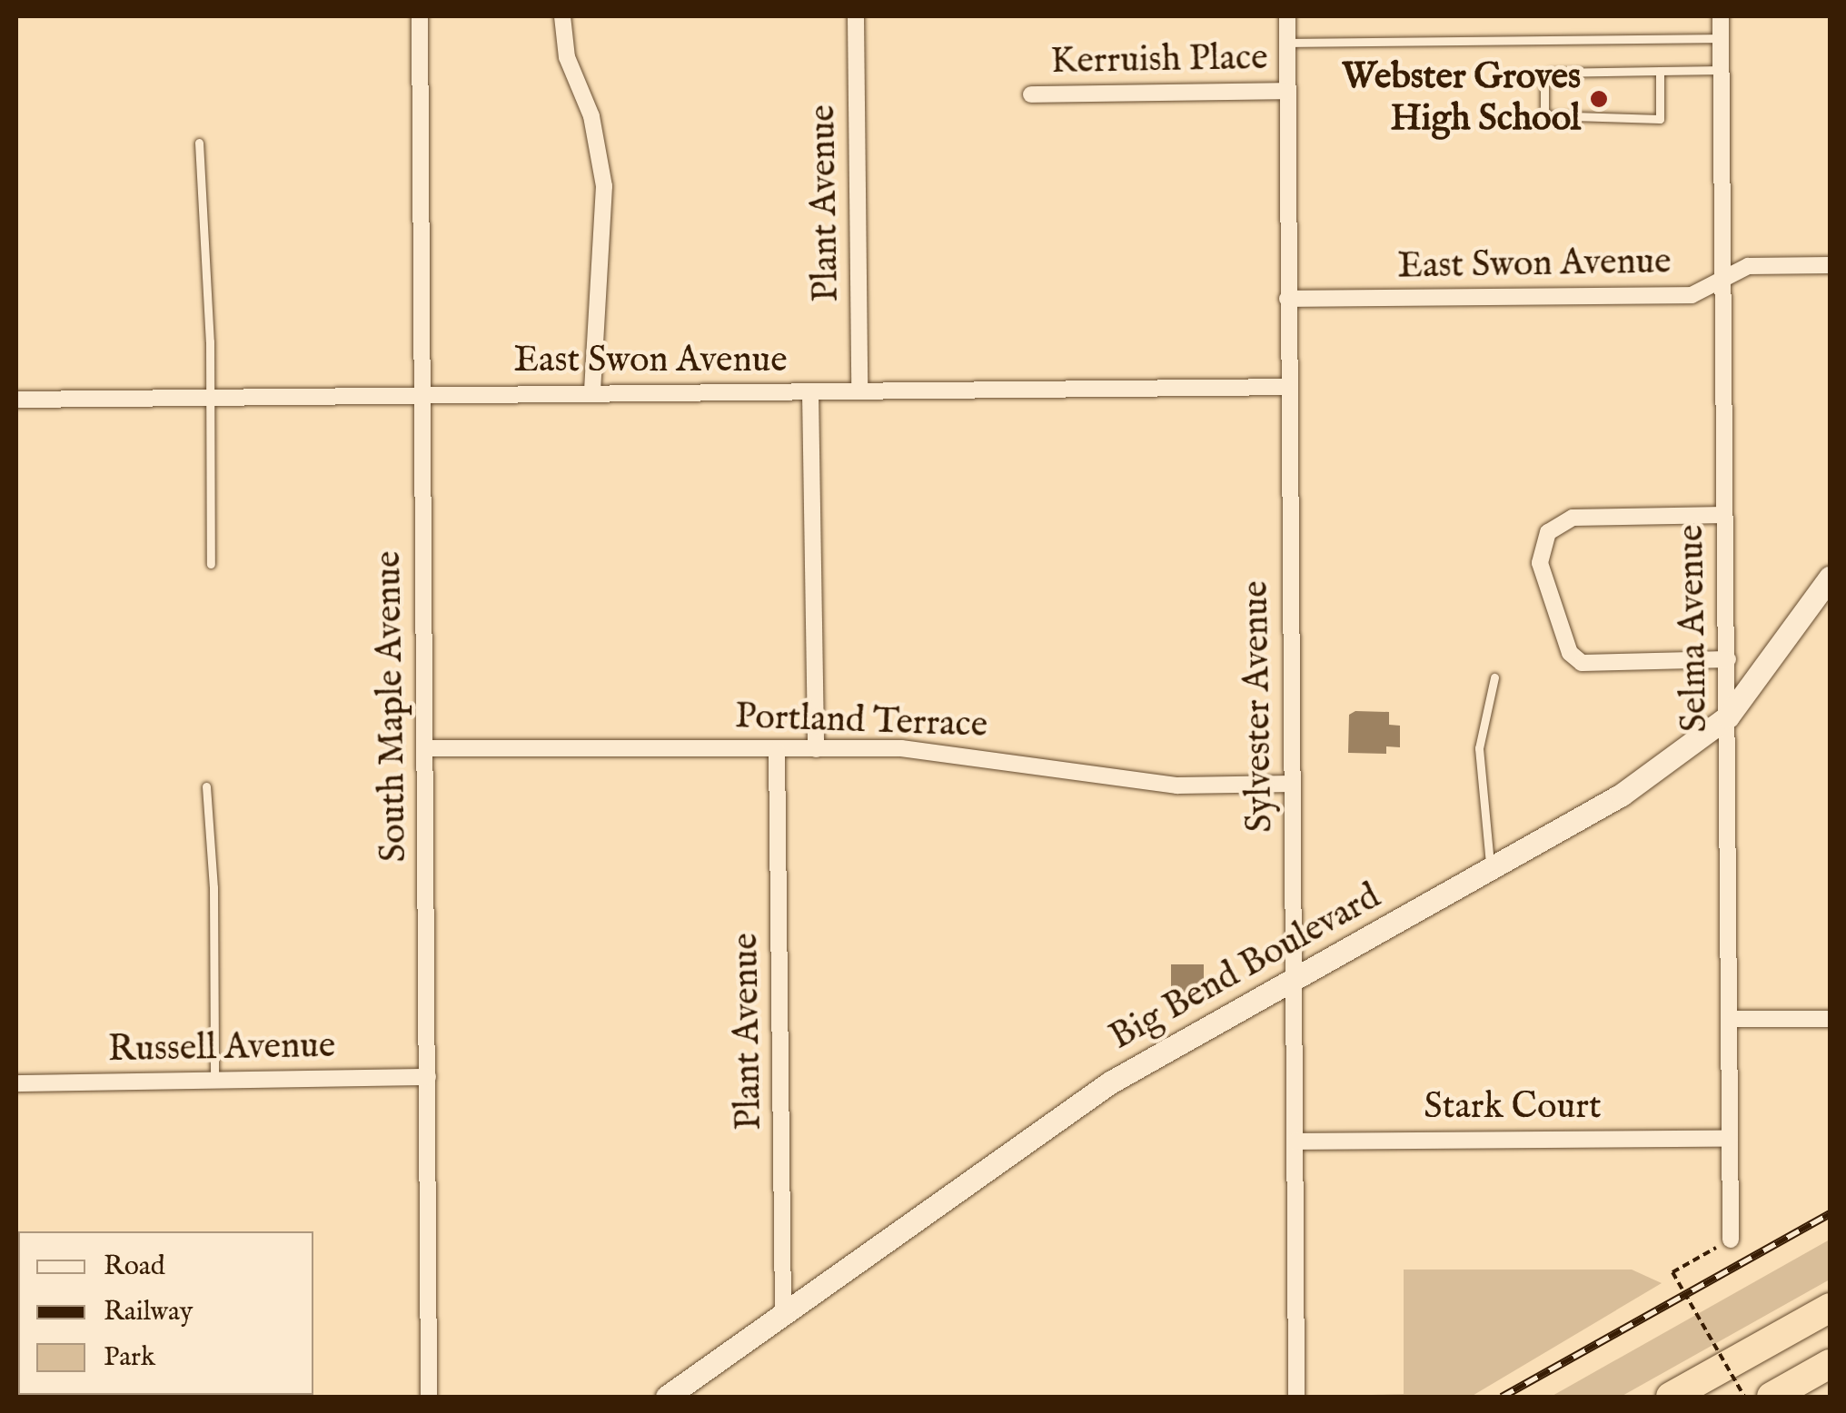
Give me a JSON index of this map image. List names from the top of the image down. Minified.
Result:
{"streets":{"main road":["Big Bend Boulevard"],"street":["Kerruish Place","Plant Avenue","East Swon Avenue","Selma Avenue","South Maple Avenue","Sylvester Avenue","Portland Terrace","Russell Avenue","Stark Court"]},"crossings":[["Kerruish Place","Sylvester Avenue"],["Plant Avenue","East Swon Avenue"],["Plant Avenue","Portland Terrace"],["Plant Avenue","Big Bend Boulevard"],["East Swon Avenue","Selma Avenue"],["East Swon Avenue","South Maple Avenue"],["East Swon Avenue","Sylvester Avenue"],["Selma Avenue","Big Bend Boulevard"],["Selma Avenue","Stark Court"],["South Maple Avenue","Portland Terrace"],["South Maple Avenue","Russell Avenue"],["Sylvester Avenue","Portland Terrace"],["Sylvester Avenue","Big Bend Boulevard"],["Sylvester Avenue","Stark Court"]],"places":["Webster Groves High School"],"legend":["Road","Railway","Park"]}
